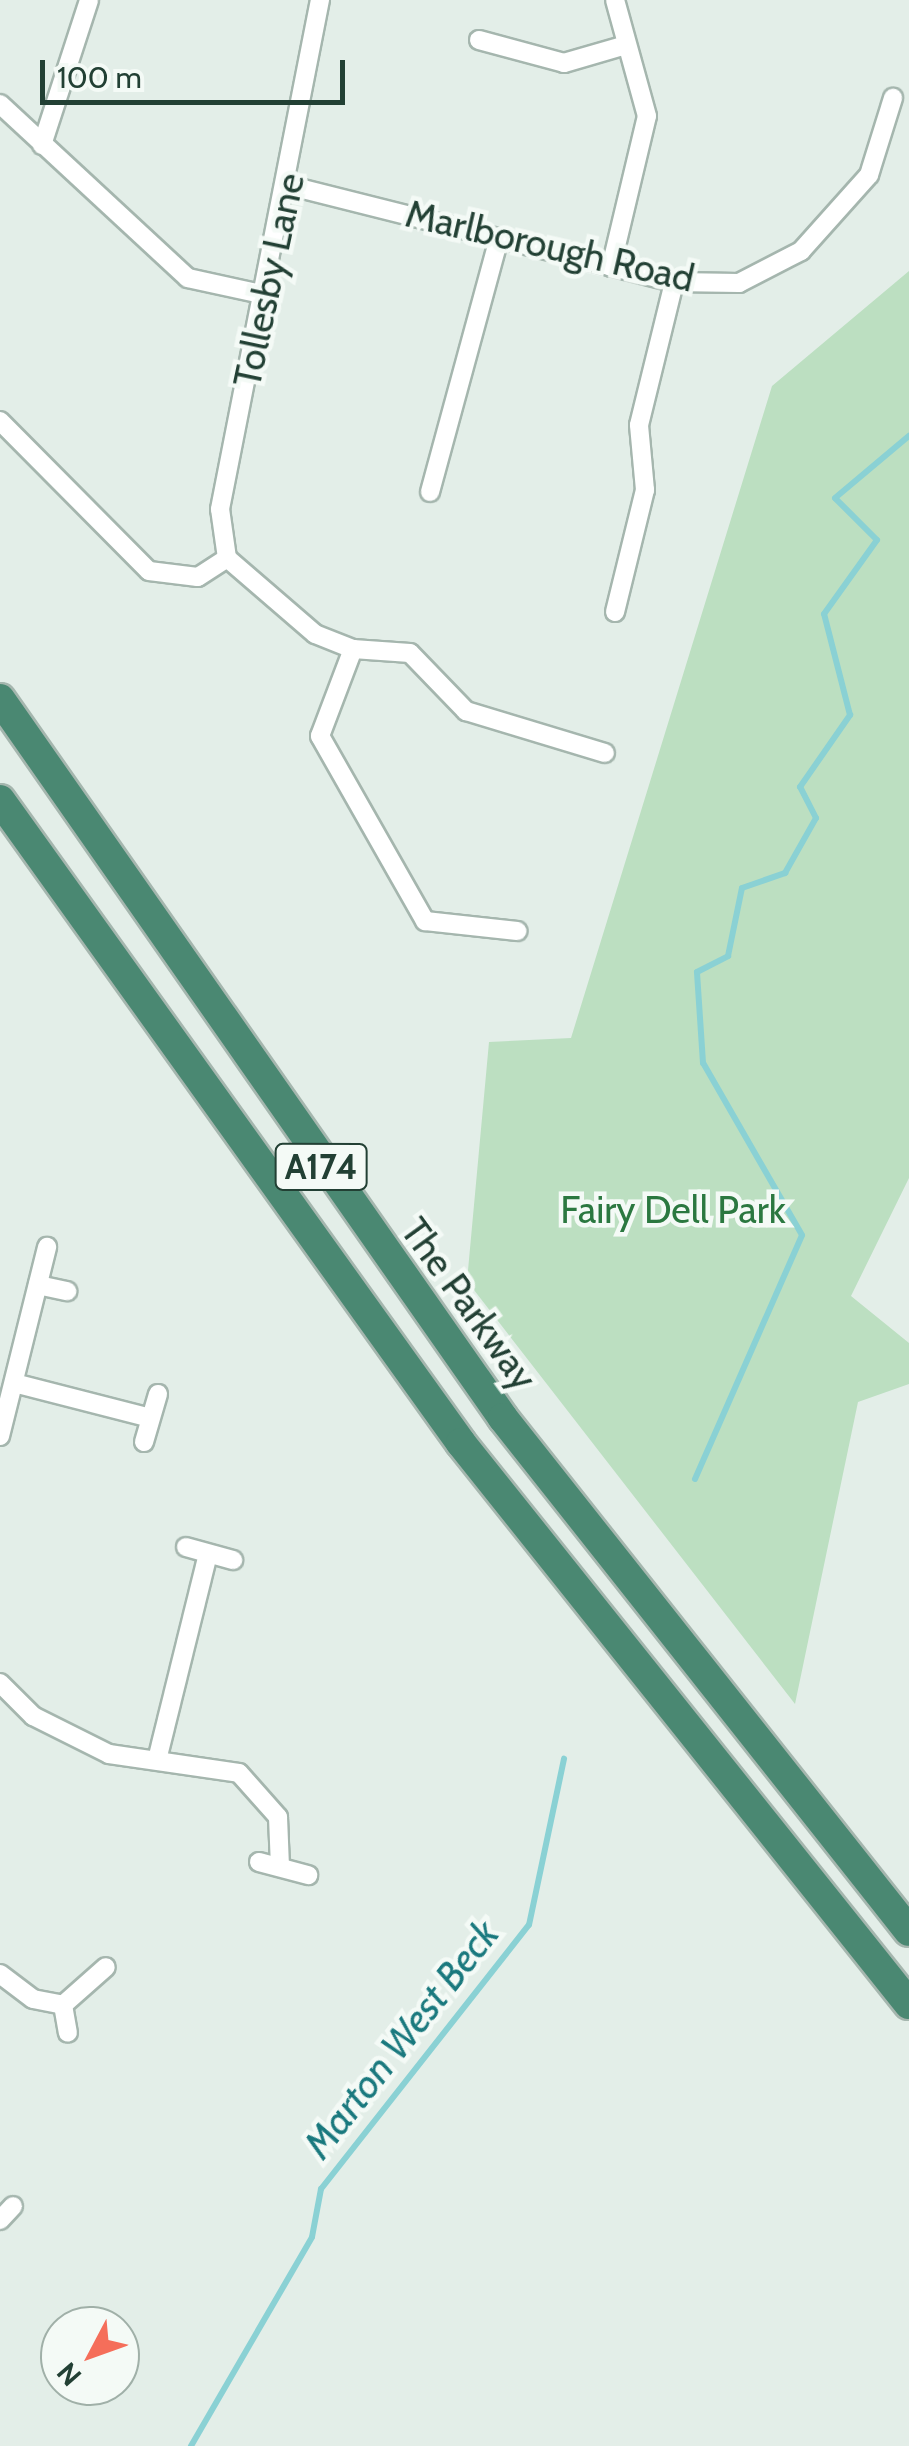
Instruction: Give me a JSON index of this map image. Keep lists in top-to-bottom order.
{
  "streets": {
    "highway": ["A174", "The Parkway"],
    "street": ["Marlborough Road", "Tollesby Lane"]
  },
  "crossings": [
    ["Marlborough Road", "Tollesby Lane"]
  ],
  "water": ["Marton West Beck"],
  "parks": ["Fairy Dell Park"],
  "scale_bar": "100 m",
  "north": "bottom left"
}
